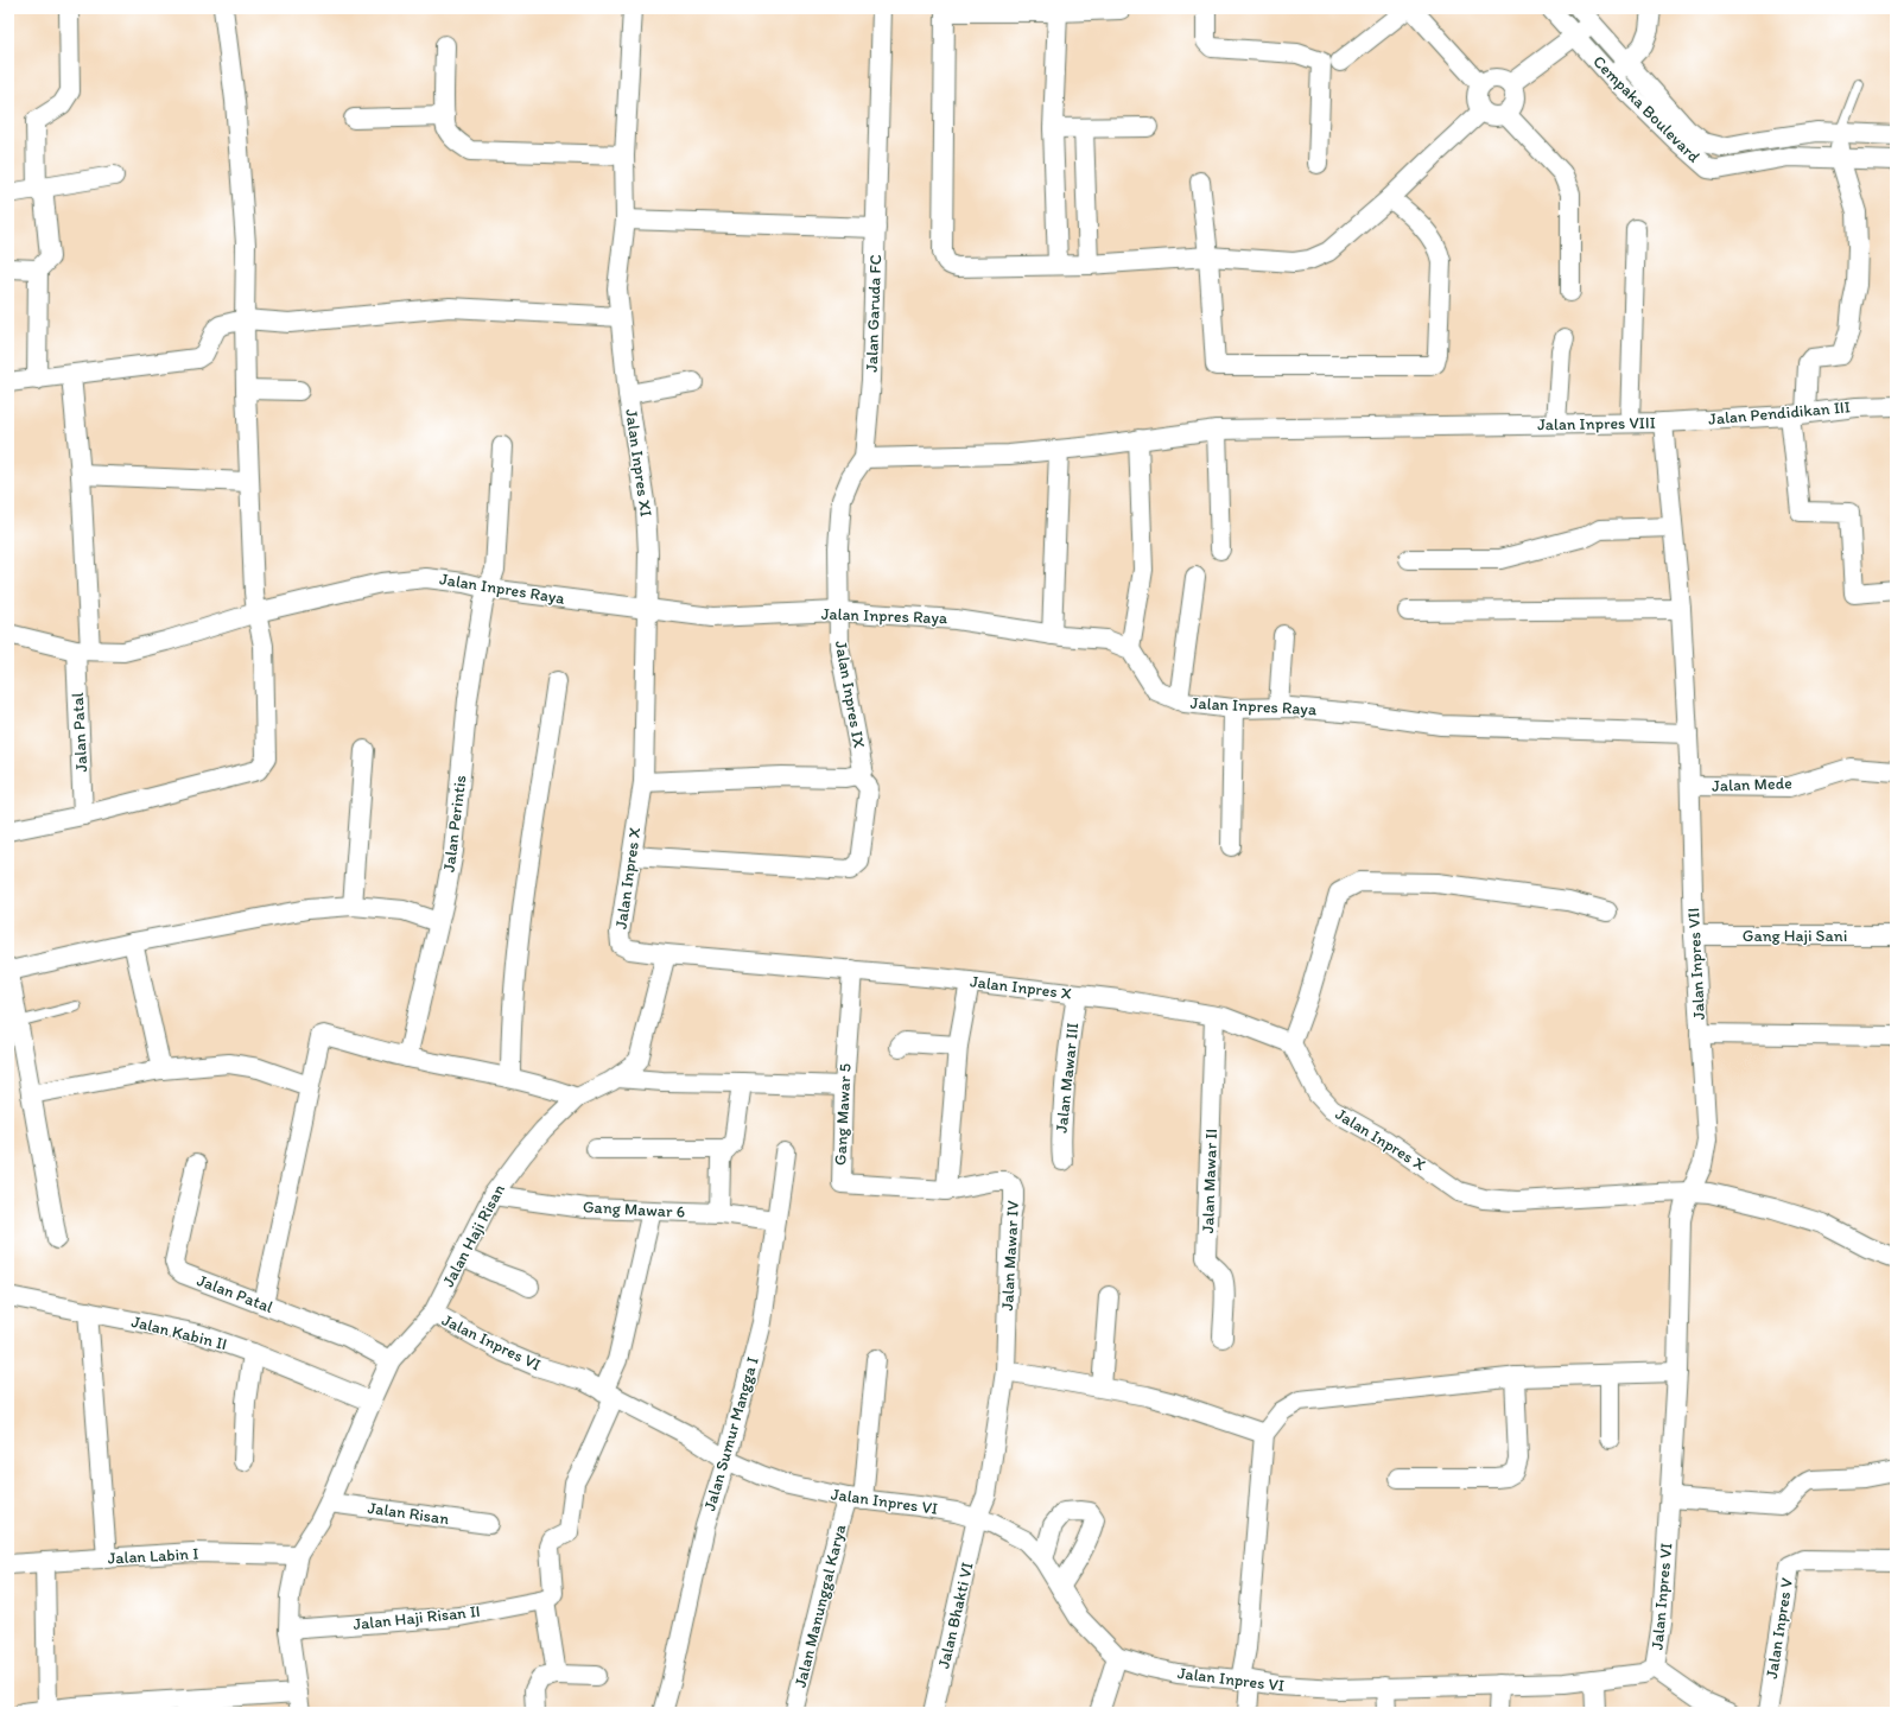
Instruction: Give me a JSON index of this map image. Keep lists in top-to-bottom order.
{
  "streets": {
    "street": [
      "Cempaka Boulevard",
      "Jalan Garuda FC",
      "Jalan Pendidikan III",
      "Jalan Inpres VIII",
      "Jalan Inpres XI",
      "Jalan Inpres Raya",
      "Jalan Inpres IX",
      "Jalan Patal",
      "Jalan Mede",
      "Jalan Perintis",
      "Jalan Inpres X",
      "Gang Haji Sani",
      "Jalan Inpres VII",
      "Jalan Mawar III",
      "Gang Mawar 5",
      "Jalan Mawar II",
      "Gang Mawar 6",
      "Jalan Haji Risan",
      "Jalan Mawar IV",
      "Jalan Kabin II",
      "Jalan Inpres VI",
      "Jalan Sumur Mangga I",
      "Jalan Risan",
      "Jalan Labin I",
      "Jalan Manunggal Karya",
      "Jalan Bhakti VI",
      "Jalan Haji Risan II",
      "Jalan Inpres V"
    ]
  },
  "crossings": [
    ["Jalan Garuda FC", "Jalan Inpres VIII"],
    ["Jalan Garuda FC", "Jalan Inpres Raya"],
    ["Jalan Garuda FC", "Jalan Inpres IX"],
    ["Jalan Pendidikan III", "Jalan Inpres VIII"],
    ["Jalan Inpres VIII", "Jalan Inpres Raya"],
    ["Jalan Inpres VIII", "Jalan Inpres VII"],
    ["Jalan Inpres XI", "Jalan Inpres Raya"],
    ["Jalan Inpres XI", "Jalan Inpres X"],
    ["Jalan Inpres Raya", "Jalan Inpres IX"],
    ["Jalan Inpres Raya", "Jalan Patal"],
    ["Jalan Inpres Raya", "Jalan Perintis"],
    ["Jalan Inpres Raya", "Jalan Inpres X"],
    ["Jalan Inpres Raya", "Jalan Inpres VII"],
    ["Jalan Patal", "Jalan Haji Risan"],
    ["Jalan Mede", "Jalan Inpres VII"],
    ["Jalan Inpres X", "Jalan Inpres VII"],
    ["Jalan Inpres X", "Jalan Mawar III"],
    ["Jalan Inpres X", "Gang Mawar 5"],
    ["Jalan Inpres X", "Jalan Mawar II"],
    ["Jalan Inpres X", "Jalan Haji Risan"],
    ["Jalan Inpres X", "Jalan Inpres VI"],
    ["Gang Haji Sani", "Jalan Inpres VII"],
    ["Jalan Inpres VII", "Jalan Inpres VI"],
    ["Gang Mawar 5", "Jalan Mawar IV"],
    ["Gang Mawar 6", "Jalan Haji Risan"],
    ["Gang Mawar 6", "Jalan Sumur Mangga I"],
    ["Jalan Haji Risan", "Jalan Kabin II"],
    ["Jalan Haji Risan", "Jalan Inpres VI"],
    ["Jalan Haji Risan", "Jalan Risan"],
    ["Jalan Haji Risan", "Jalan Labin I"],
    ["Jalan Haji Risan", "Jalan Haji Risan II"],
    ["Jalan Mawar IV", "Jalan Inpres VI"],
    ["Jalan Mawar IV", "Jalan Bhakti VI"],
    ["Jalan Inpres VI", "Jalan Sumur Mangga I"],
    ["Jalan Inpres VI", "Jalan Manunggal Karya"],
    ["Jalan Inpres VI", "Jalan Bhakti VI"]
  ]
}
